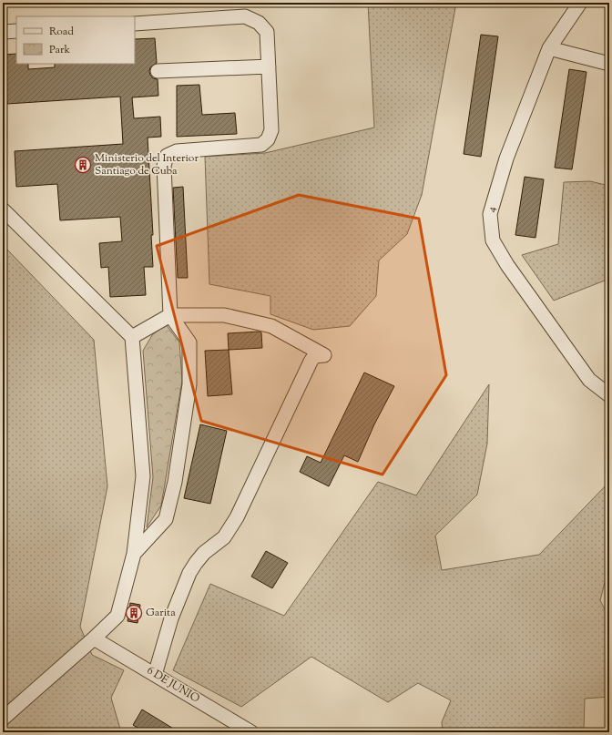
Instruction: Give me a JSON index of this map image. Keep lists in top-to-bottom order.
{
  "streets": {
    "street": ["4", "6 DE JUNIO"]
  },
  "places": {
    "building": ["Ministerio del Interior Santiago de Cuba", "Garita"]
  },
  "legend": ["Road", "Park"]
}
